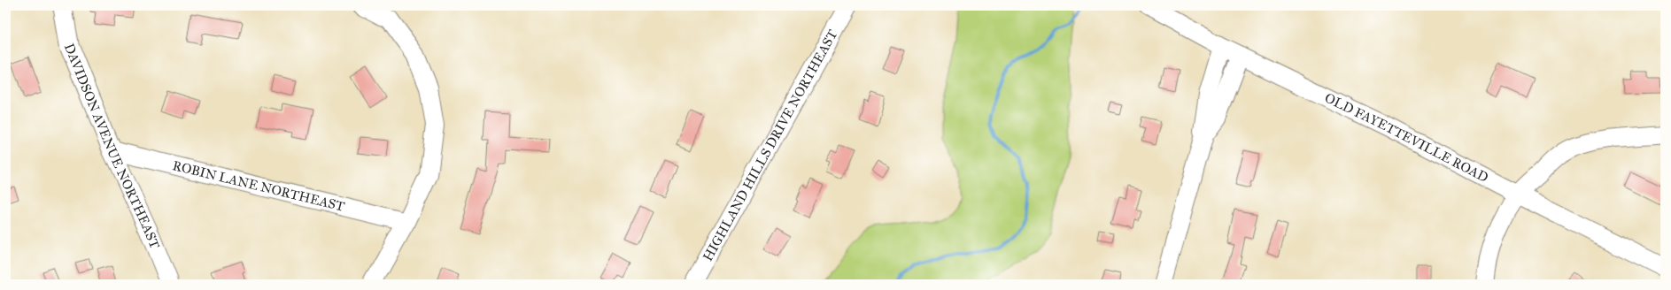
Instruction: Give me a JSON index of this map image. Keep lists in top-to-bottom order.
{
  "streets": {
    "street": [
      "OLD FAYETTEVILLE ROAD",
      "HIGHLAND HILLS DRIVE NORTHEAST",
      "DAVIDSON AVENUE NORTHEAST",
      "ROBIN LANE NORTHEAST"
    ]
  },
  "crossings": [
    ["DAVIDSON AVENUE NORTHEAST", "ROBIN LANE NORTHEAST"]
  ]
}
